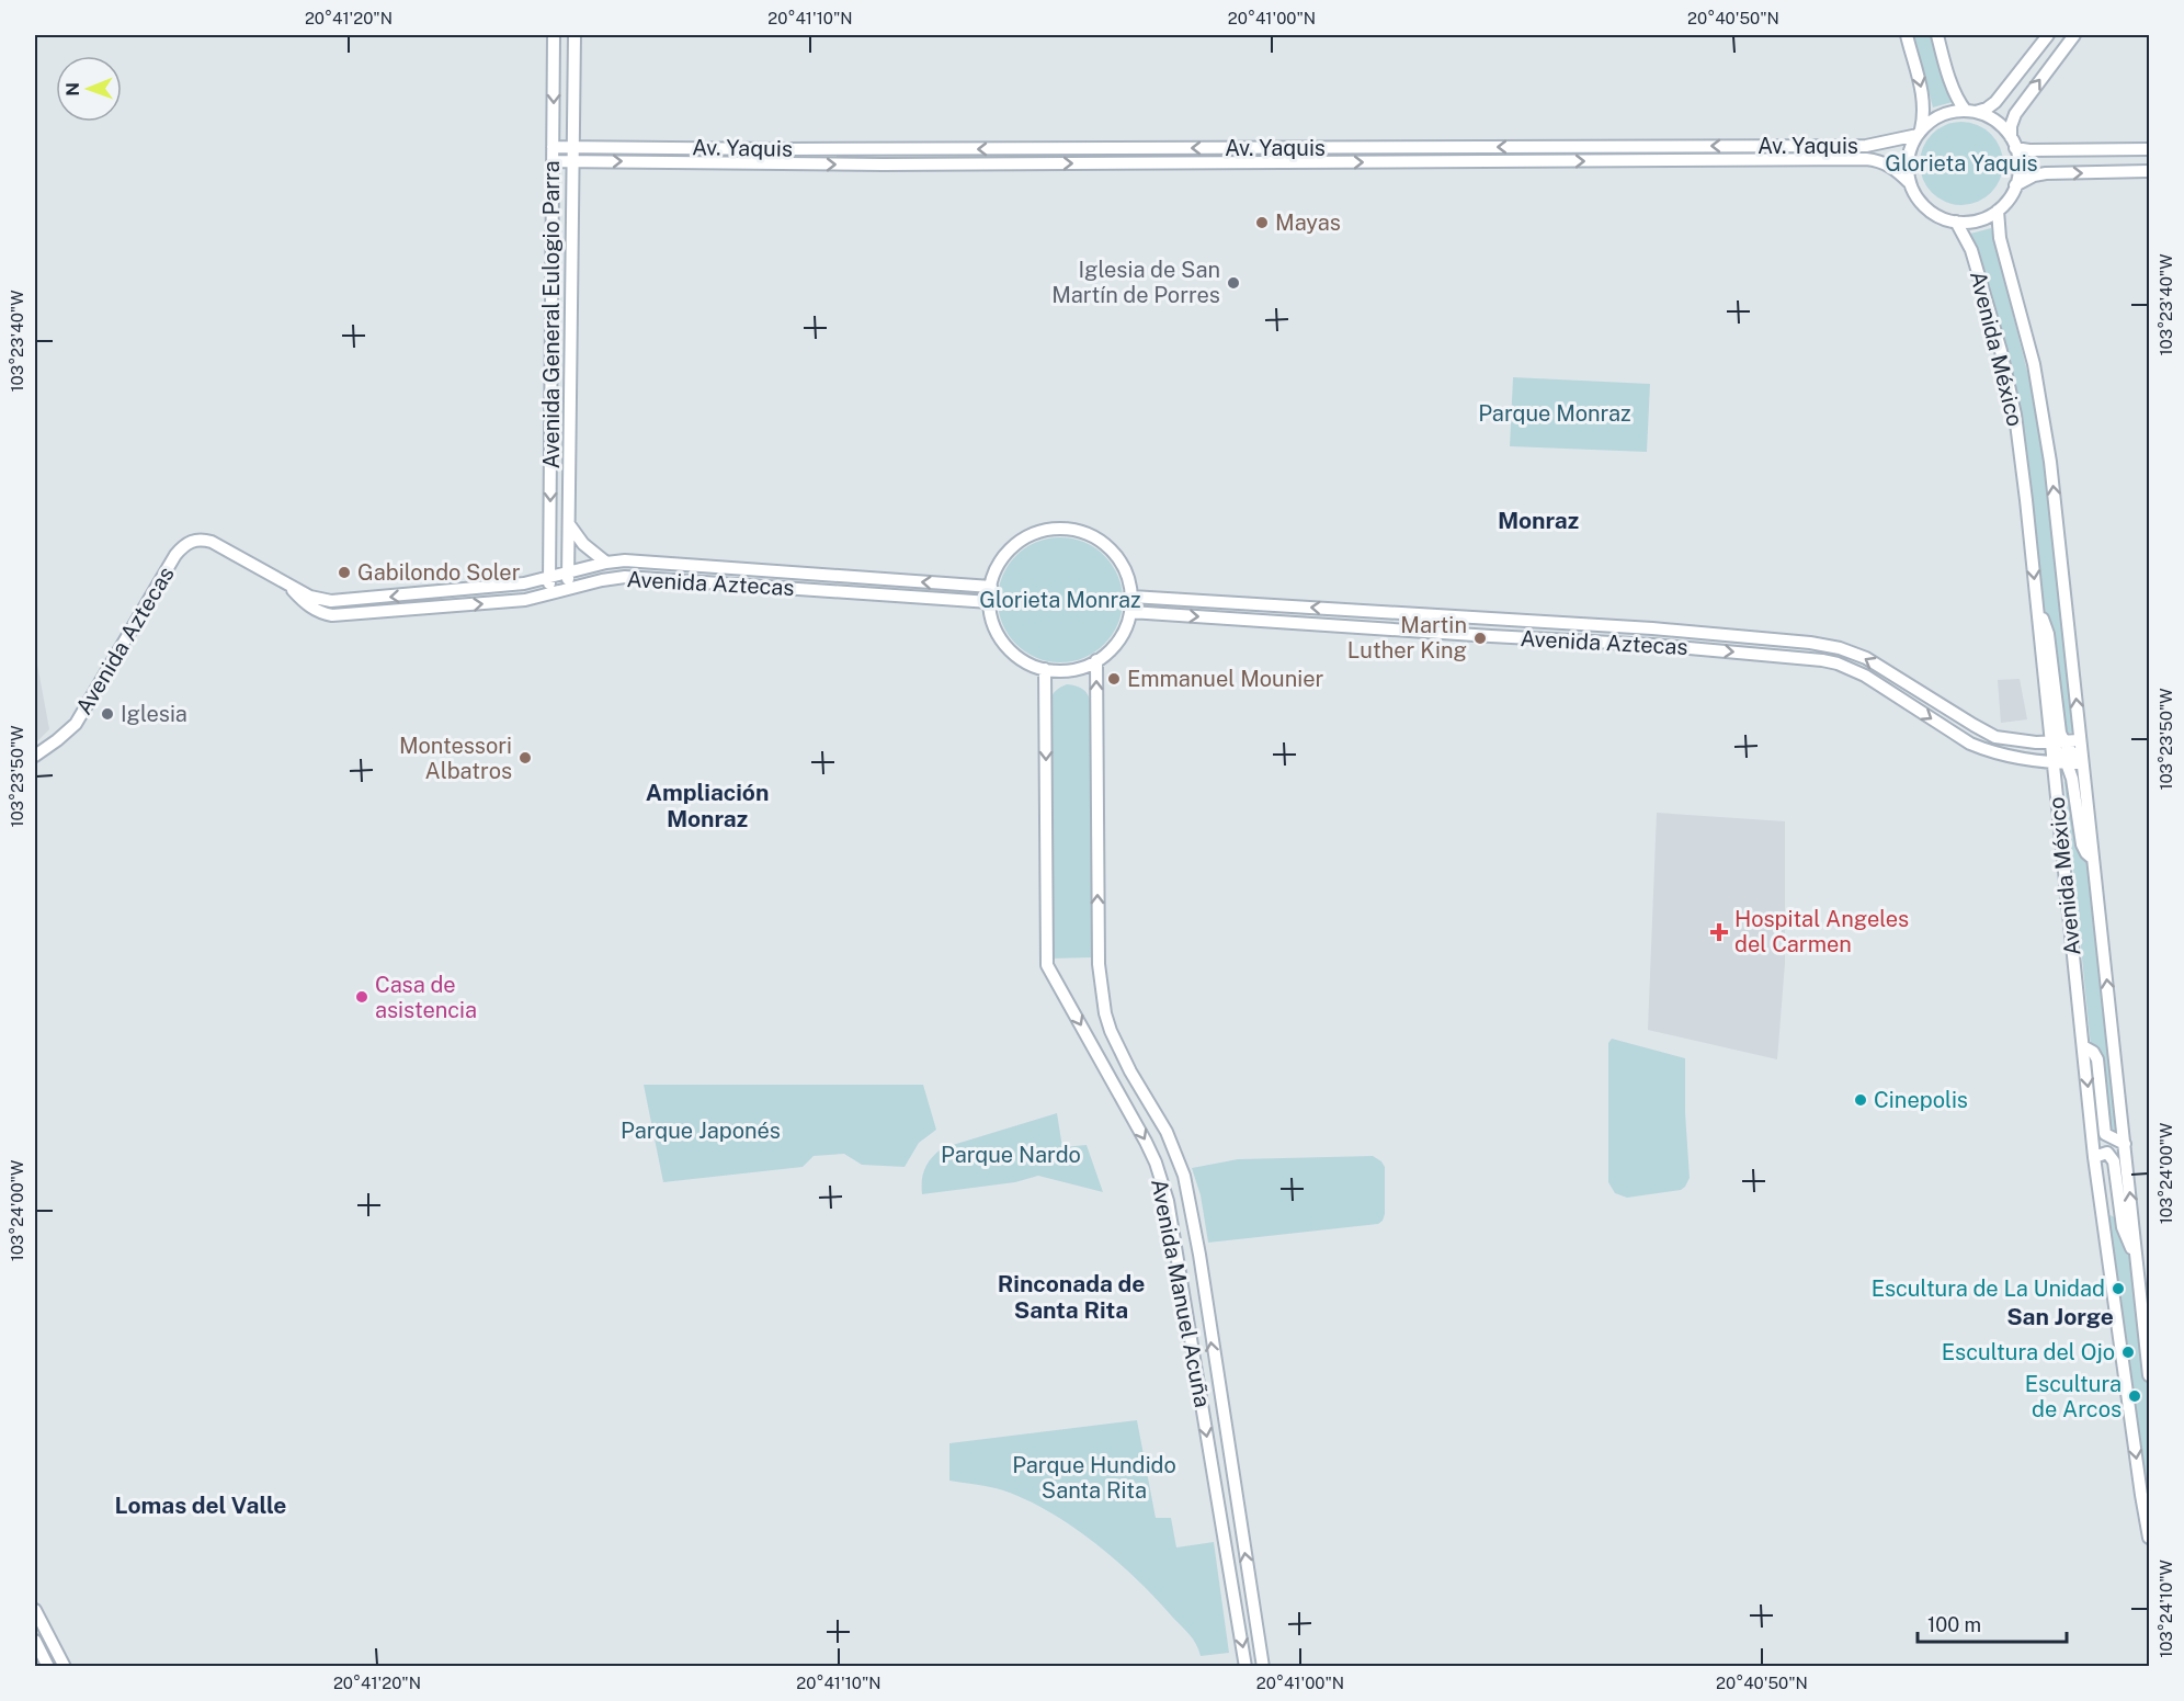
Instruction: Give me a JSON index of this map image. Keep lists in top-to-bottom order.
{
  "streets": {
    "street": [
      "Av. Yaquis",
      "Avenida General Eulogio Parra",
      "Avenida México",
      "Avenida Aztecas",
      "Avenida Manuel Acuña"
    ]
  },
  "crossings": [
    ["Av. Yaquis", "Avenida General Eulogio Parra"],
    ["Av. Yaquis", "Avenida México"],
    ["Avenida General Eulogio Parra", "Avenida Aztecas"],
    ["Avenida México", "Avenida Aztecas"],
    ["Avenida Aztecas", "Avenida Manuel Acuña"]
  ],
  "districts": [
    "Monraz",
    "Ampliación Monraz",
    "Rinconada de Santa Rita",
    "San Jorge",
    "Lomas del Valle"
  ],
  "parks": [
    "Glorieta Yaquis",
    "Parque Monraz",
    "Glorieta Monraz",
    "Parque Japonés",
    "Parque Nardo",
    "Parque Hundido Santa Rita"
  ],
  "places": {
    "other": [
      "Mayas",
      "Iglesia de San Martín de Porres",
      "Gabilondo Soler",
      "Martin Luther King",
      "Emmanuel Mounier",
      "Iglesia",
      "Montessori Albatros",
      "Casa de asistencia",
      "Cinepolis",
      "Escultura de La Unidad",
      "Escultura del Ojo",
      "Escultura de Arcos"
    ],
    "health": ["Hospital Angeles del Carmen"]
  },
  "scale_bar": "100 m",
  "north": "left",
  "coordinates": [
    "20°41'20\"N",
    "20°41'10\"N",
    "20°41'00\"N",
    "20°40'50\"N",
    "103°23'40\"W",
    "103°23'50\"W",
    "103°24'00\"W",
    "103°24'10\"W"
  ]
}
